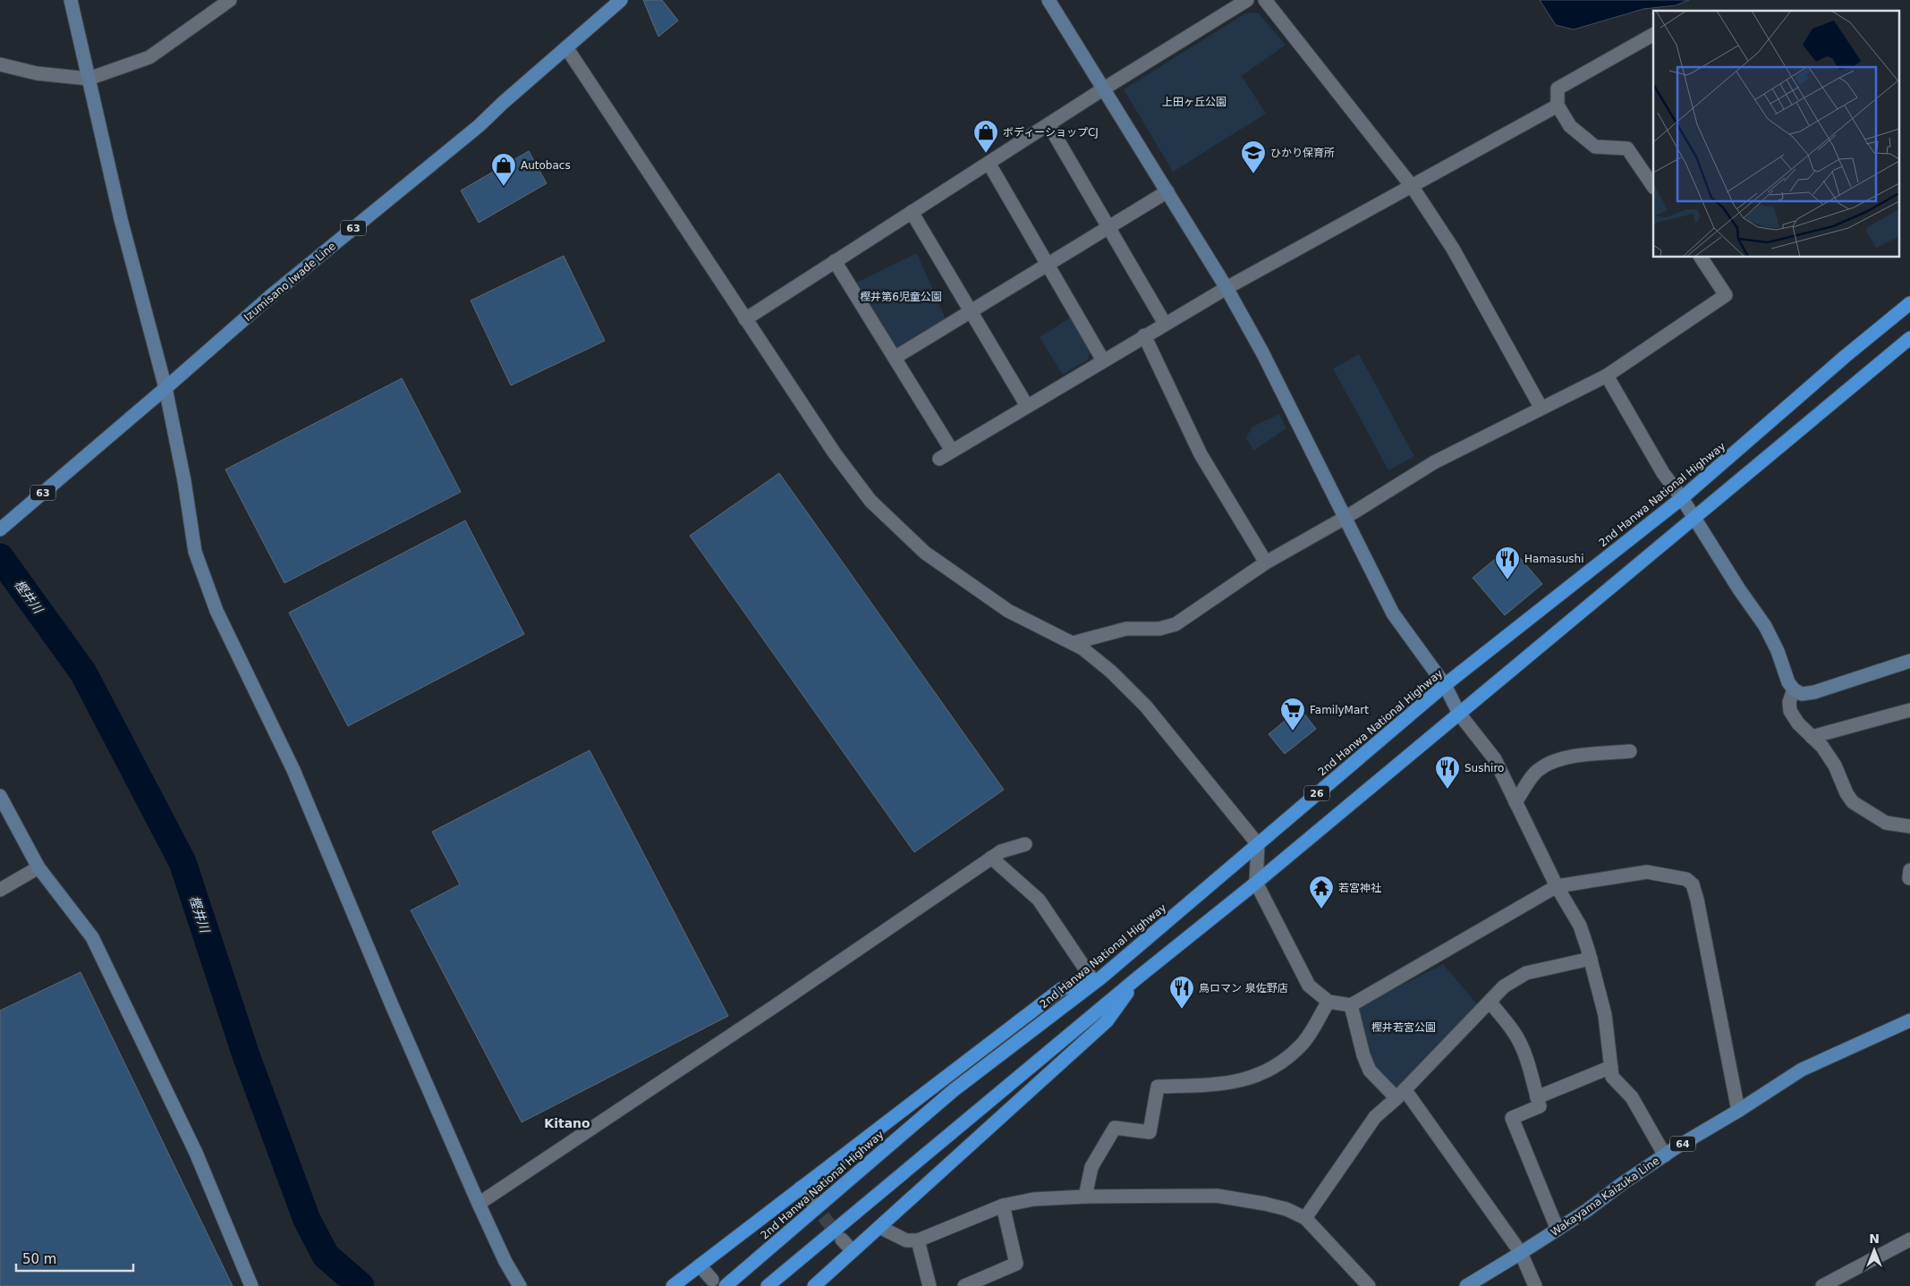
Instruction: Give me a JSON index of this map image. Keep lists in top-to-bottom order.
{
  "streets": {
    "highway": ["2nd Hanwa National Highway", "26"],
    "main road": [
      "63",
      "Izumisano Iwade Line",
      "64",
      "Wakayama Kaizuka Line"
    ]
  },
  "districts": ["Kitano"],
  "water": ["樫井川"],
  "parks": ["上田ヶ丘公園", "樫井第6児童公園", "樫井若宮公園"],
  "places": {
    "shop": ["ボディーショップCJ", "Autobacs"],
    "school or university": ["ひかり保育所"],
    "restaurant": ["Hamasushi", "Sushiro", "鳥ロマン 泉佐野店"],
    "supermarket": ["FamilyMart"],
    "temple": ["若宮神社"]
  },
  "scale_bar": "50 m",
  "north": "top"
}
